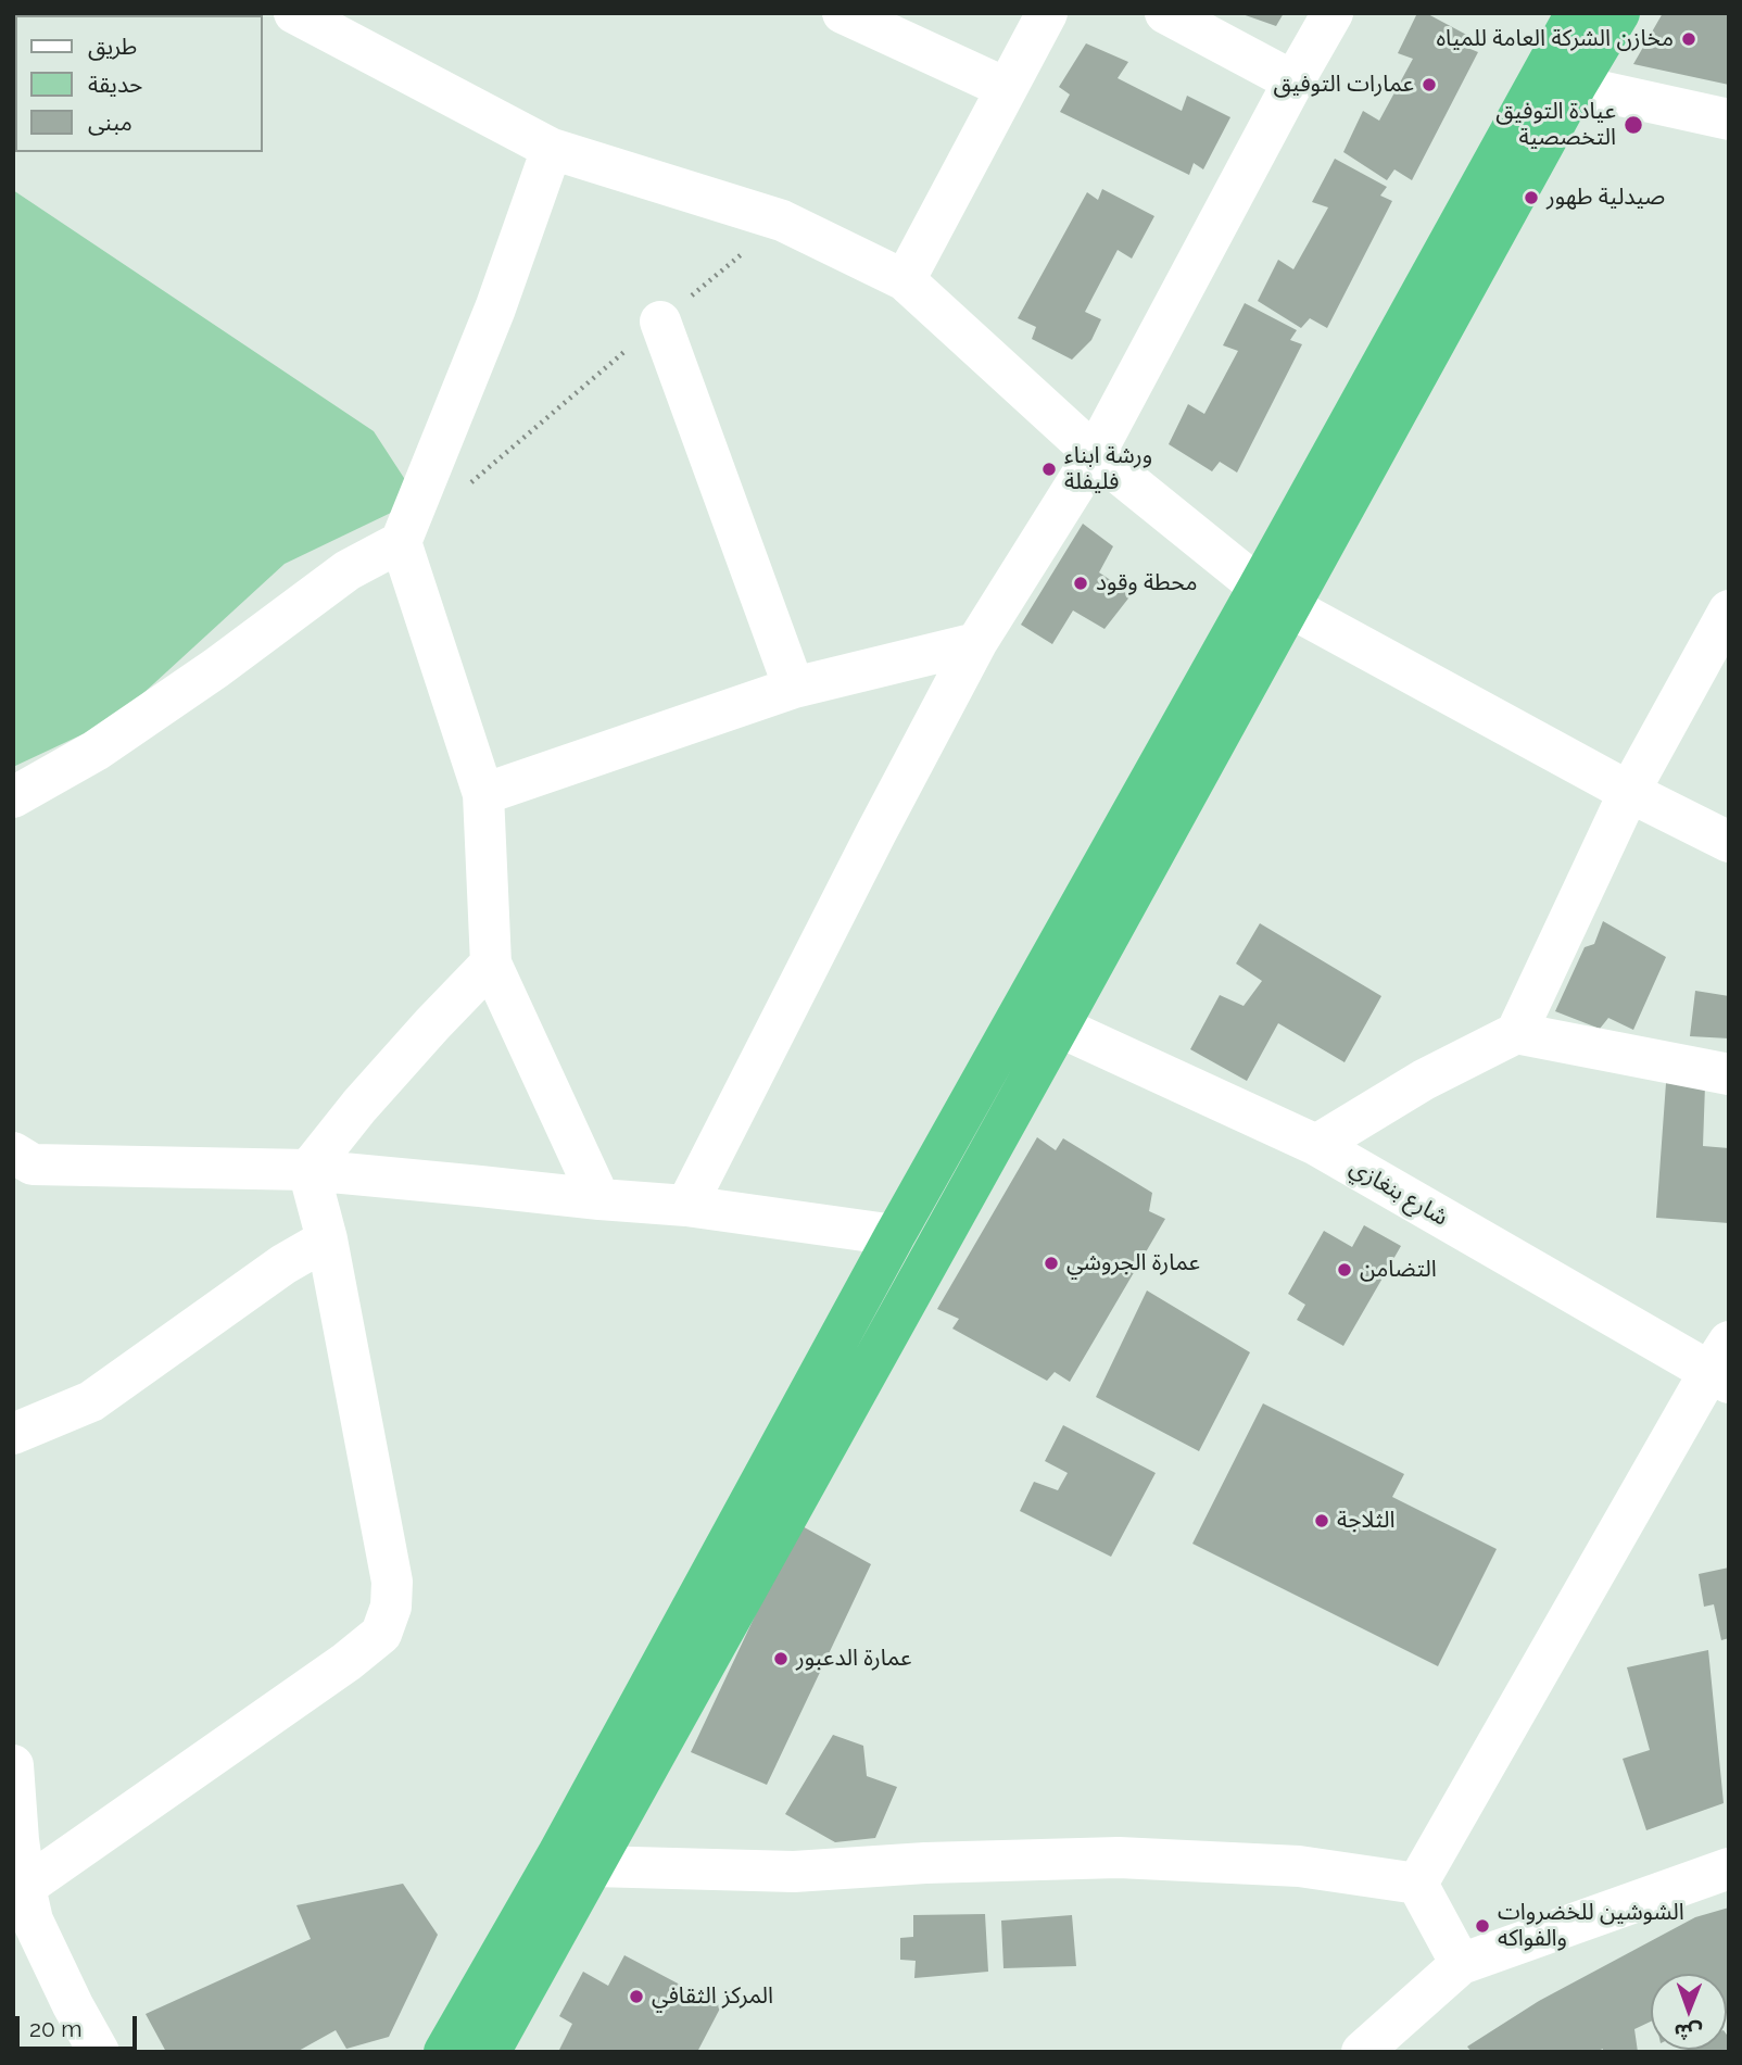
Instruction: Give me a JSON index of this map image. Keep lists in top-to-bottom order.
{
  "streets": {
    "street": ["شارع بنغازي"]
  },
  "places": [
    "مخازن الشركة العامة للمياه",
    "عمارات التوفيق",
    "عيادة التوفيق التخصصية",
    "صيدلية طهور",
    "ورشة ابناء فليفلة",
    "محطة وقود",
    "عمارة الجروشي",
    "التضامن",
    "الثلاجة",
    "عمارة الدعبور",
    "الشوشين للخضروات والفواكه",
    "المركز الثقافي"
  ],
  "legend": ["طريق", "حديقة", "مبنى"],
  "scale_bar": "20 m",
  "north": "bottom"
}
